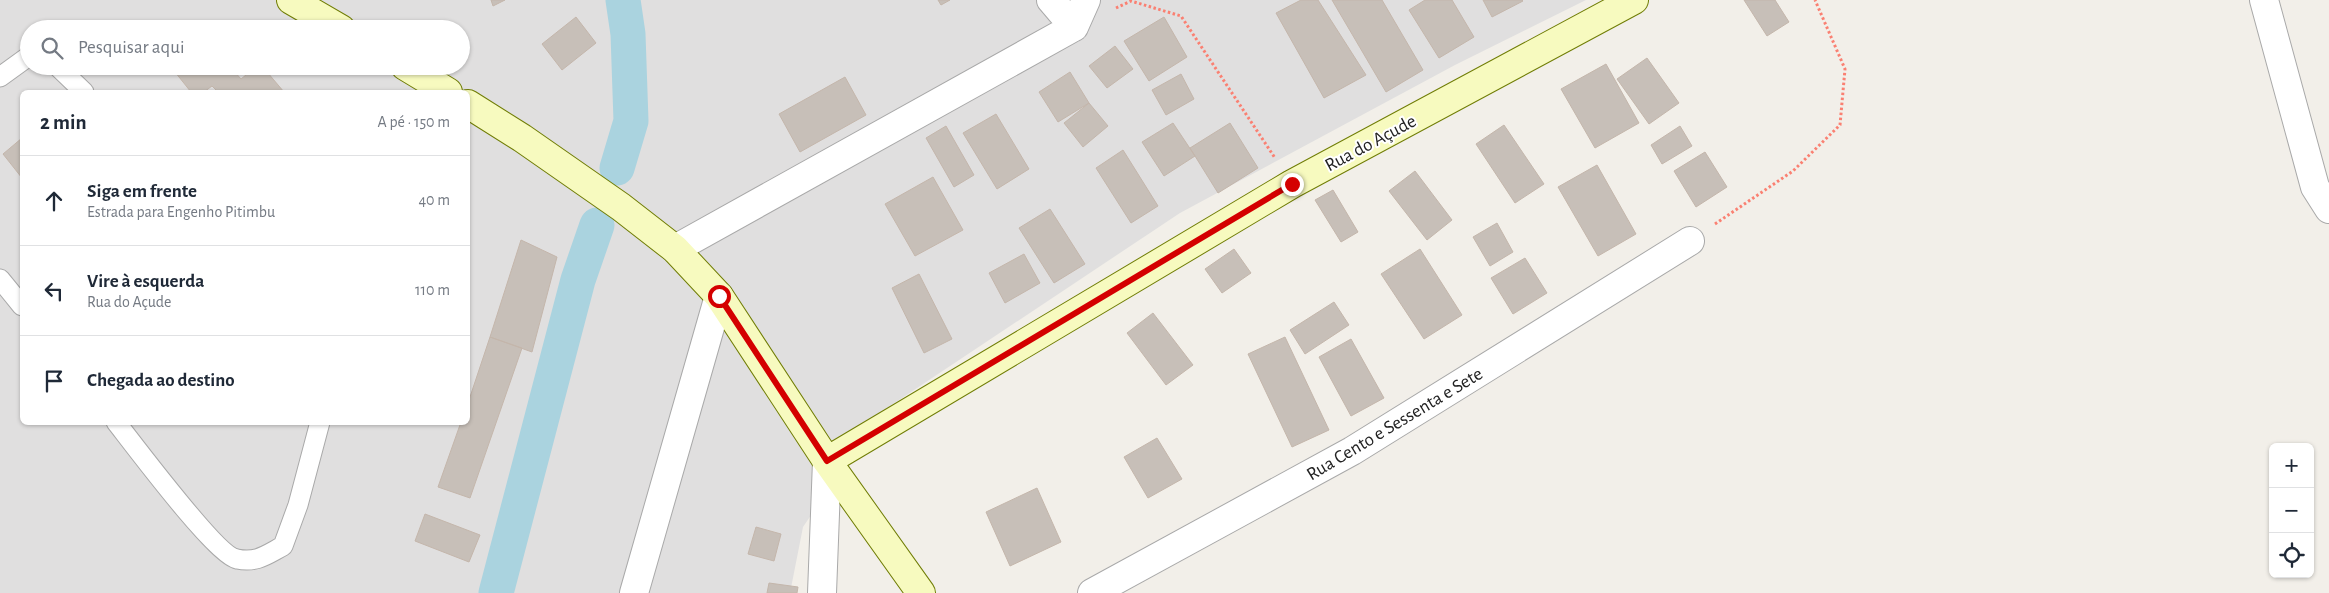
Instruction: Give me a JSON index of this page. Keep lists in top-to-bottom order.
{
  "streets": {
    "street": ["Rua do Açude", "Rua Cento e Sessenta e Sete"]
  },
  "page": {
    "search": "Pesquisar aqui",
    "heading": ["2 min", "A pé · 150 m"],
    "list": [
      ["Siga em frente", "Estrada para Engenho Pitimbu", "40 m"],
      ["Vire à esquerda", "Rua do Açude", "110 m"],
      "Chegada ao destino"
    ],
    "map_buttons": ["+", "−"]
  }
}
